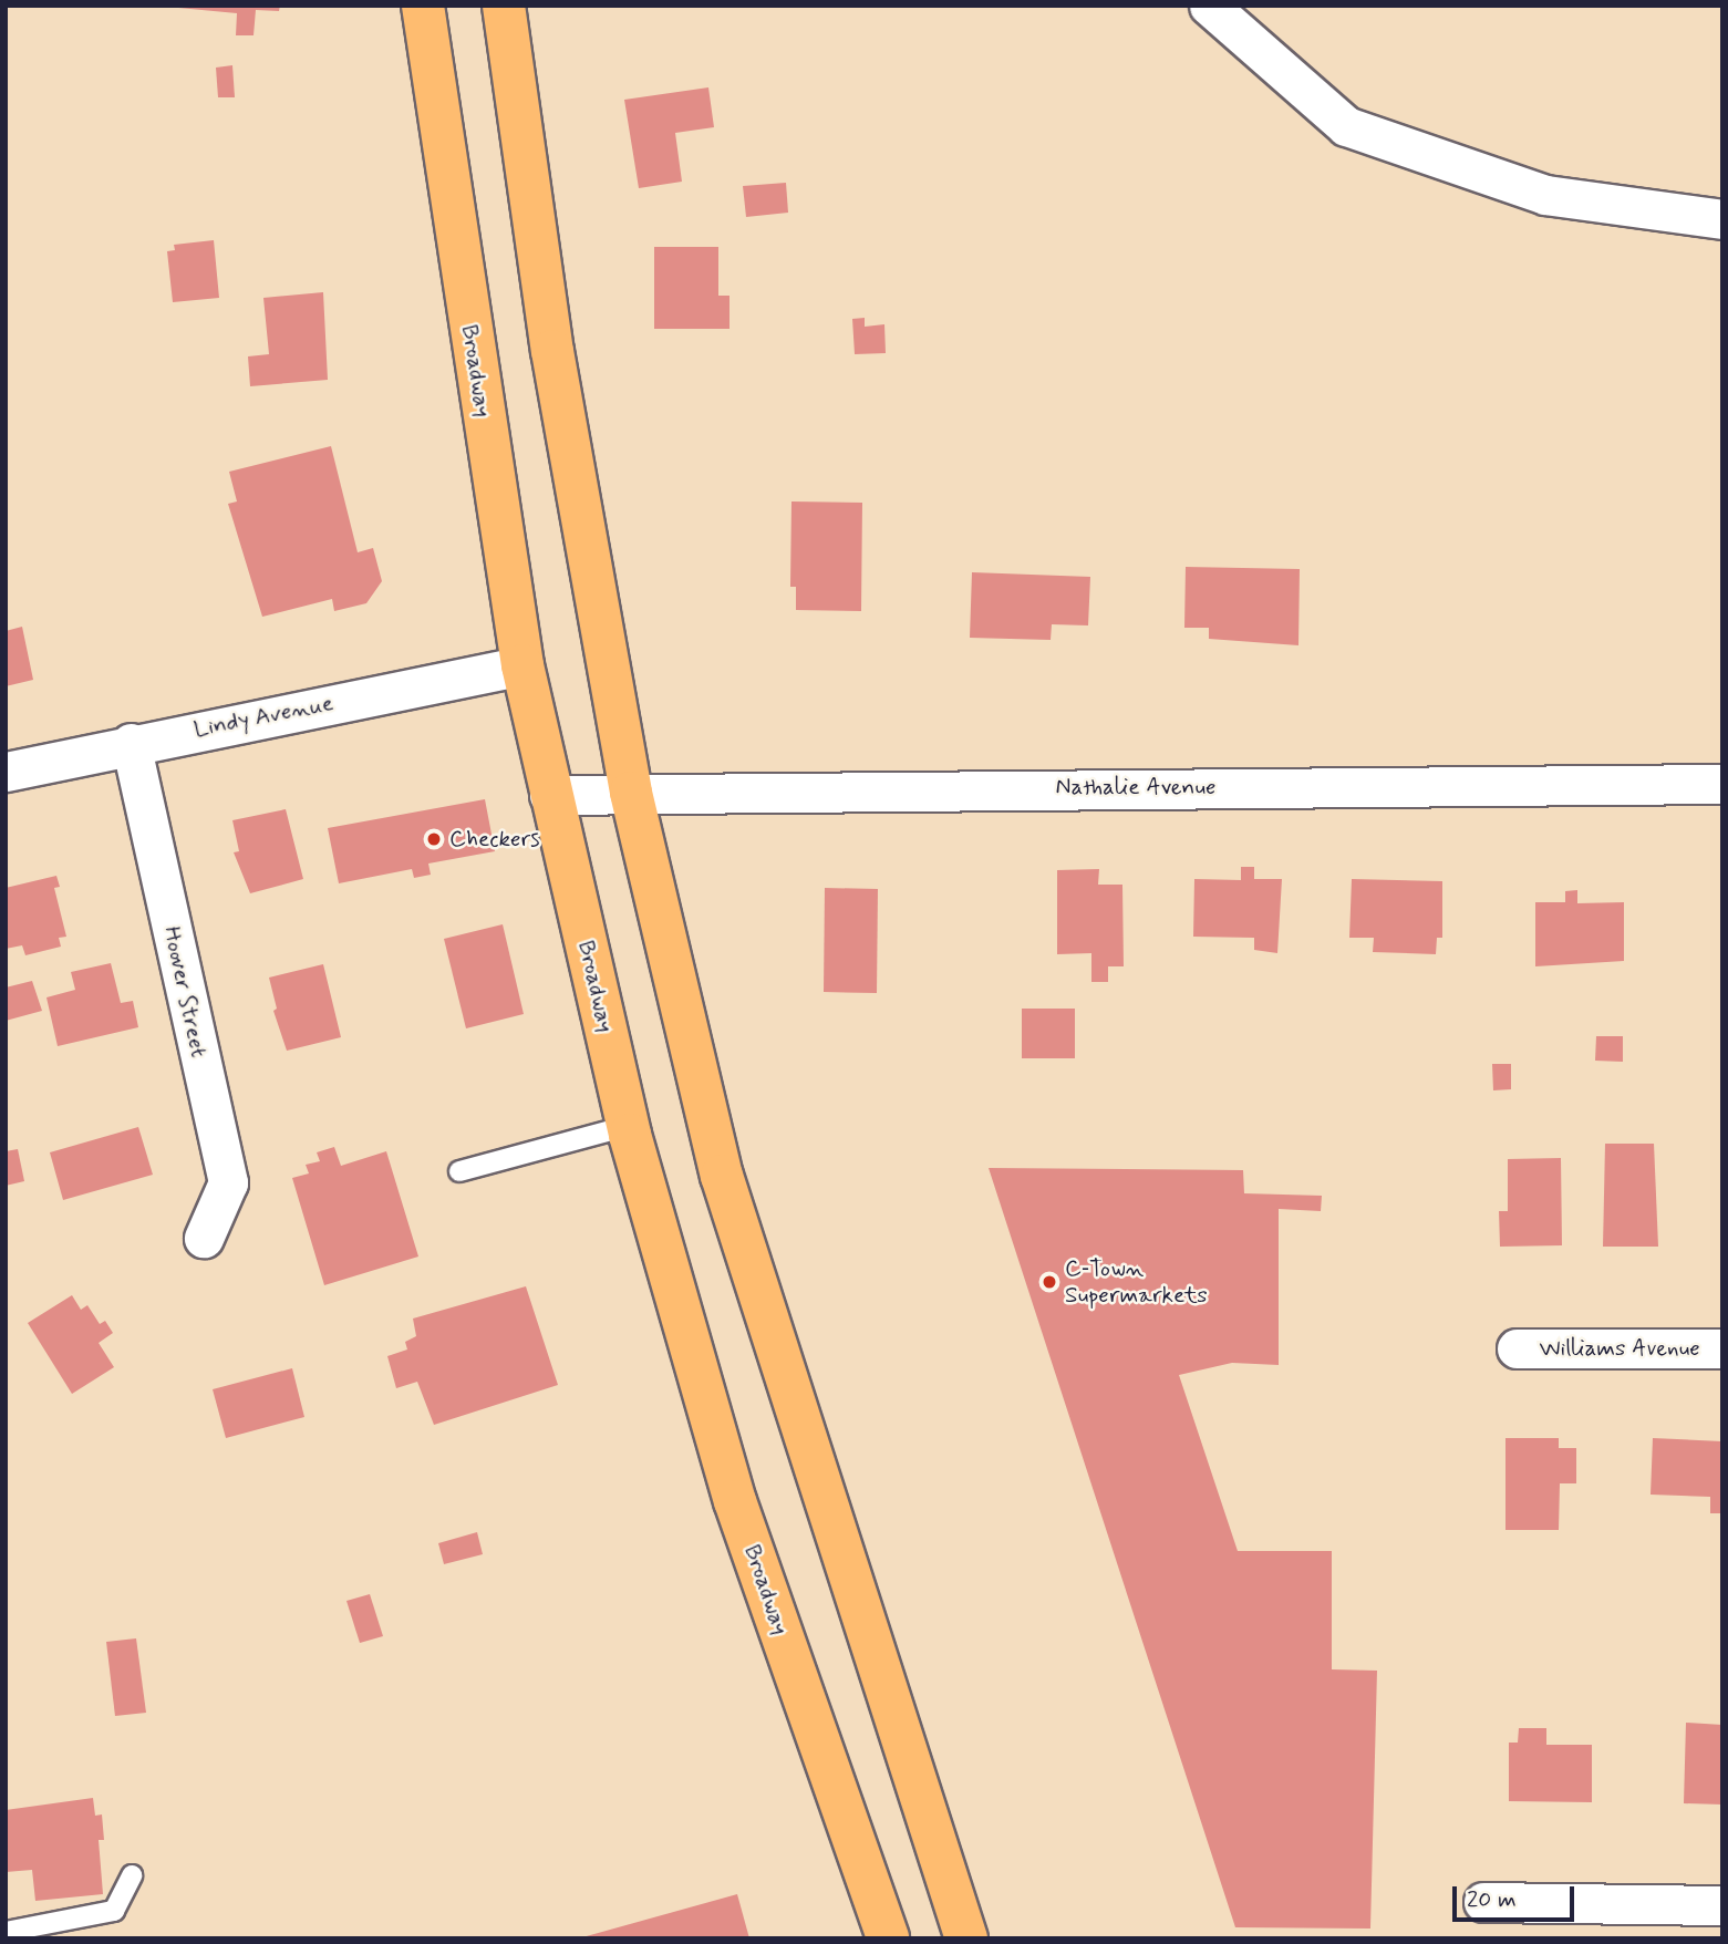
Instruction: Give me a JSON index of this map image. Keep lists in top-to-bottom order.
{
  "streets": {
    "main road": ["Broadway"],
    "street": [
      "Lindy Avenue",
      "Nathalie Avenue",
      "Hoover Street",
      "Williams Avenue"
    ]
  },
  "crossings": [
    ["Broadway", "Lindy Avenue"],
    ["Broadway", "Nathalie Avenue"],
    ["Lindy Avenue", "Hoover Street"]
  ],
  "places": ["Checkers", "C‑Town Supermarkets"],
  "scale_bar": "20 m"
}
